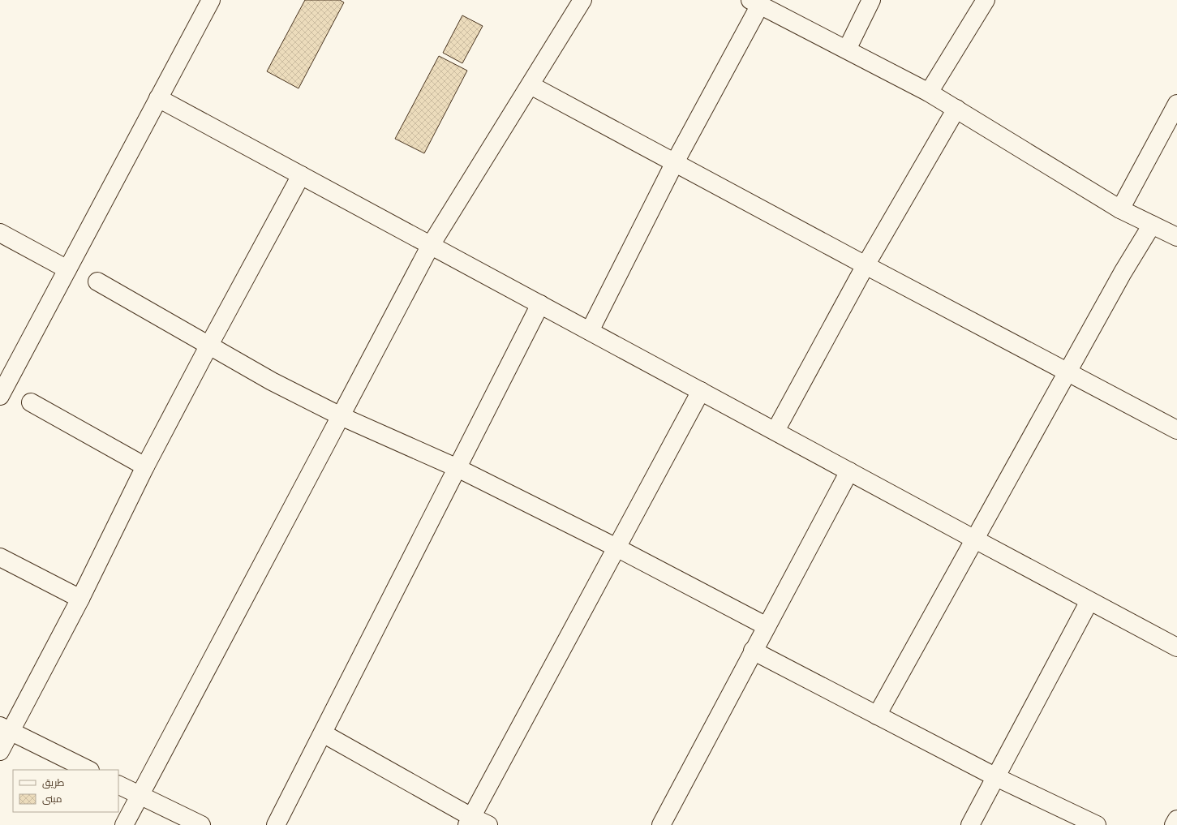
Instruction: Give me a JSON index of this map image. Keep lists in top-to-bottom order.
{
  "legend": ["طريق", "مبنى"]
}
